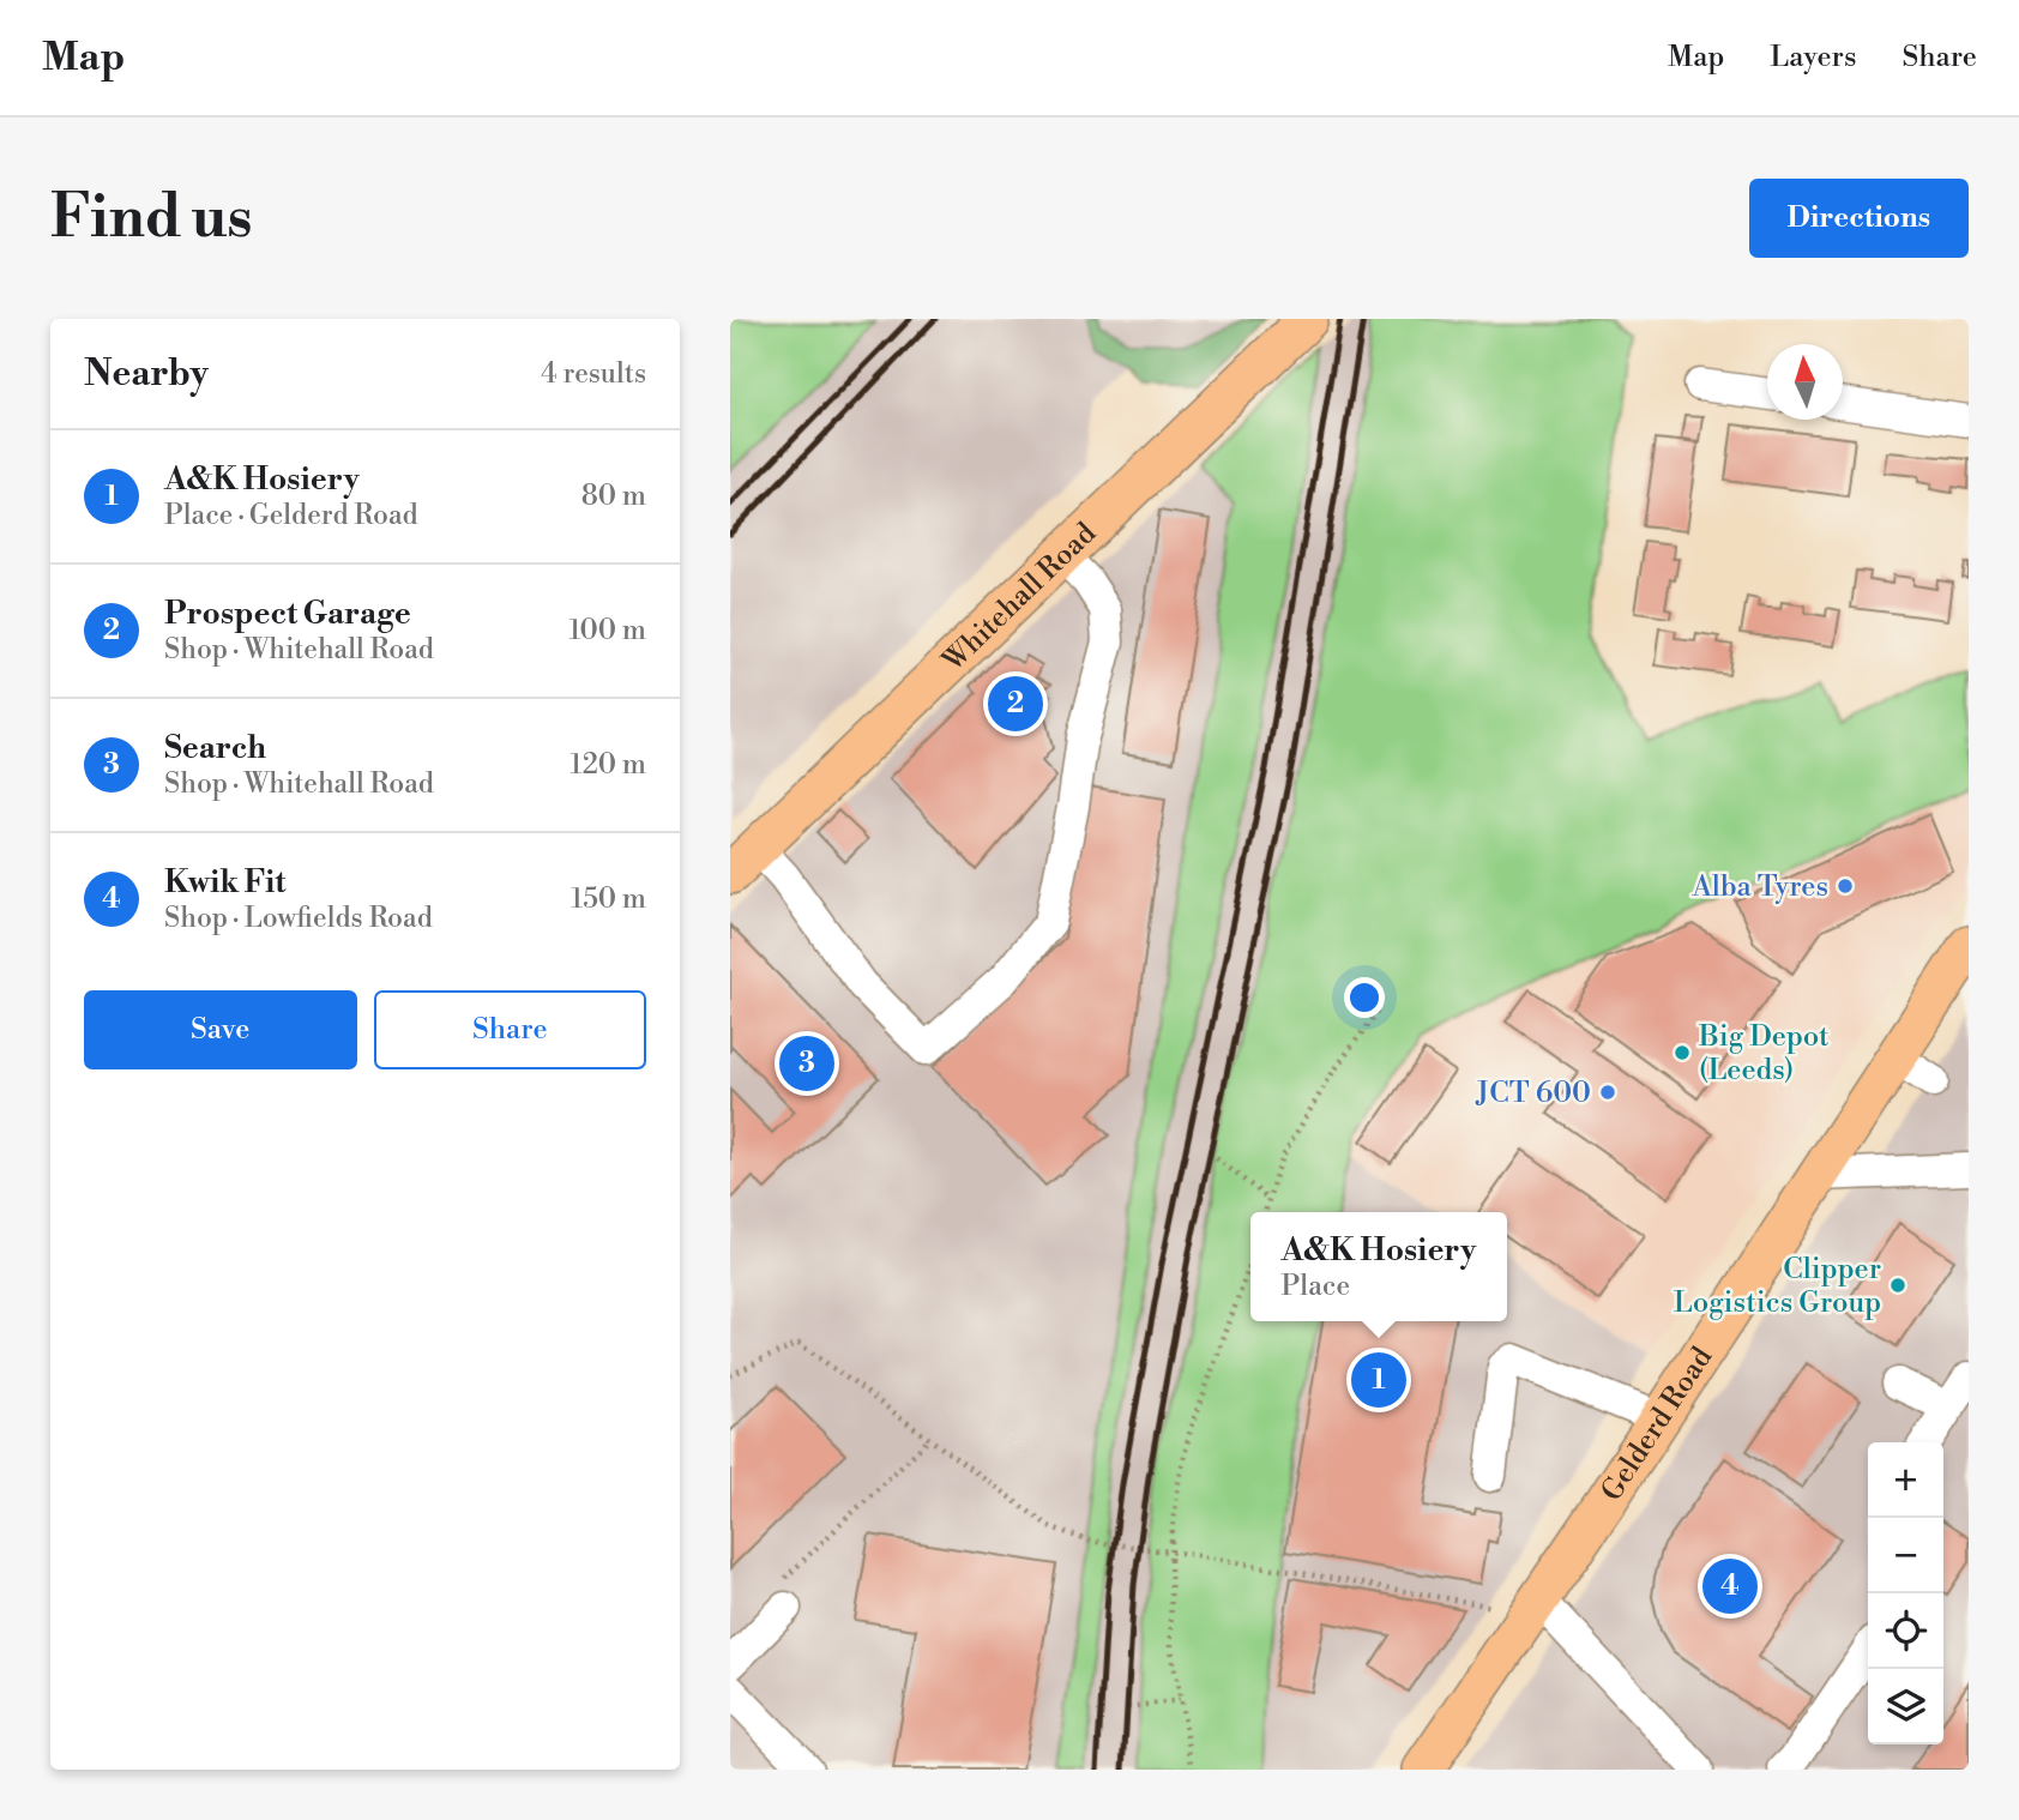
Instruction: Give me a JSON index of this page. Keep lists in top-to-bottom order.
{
  "streets": {
    "main road": ["Whitehall Road", "Gelderd Road"]
  },
  "places": [
    "Alba Tyres",
    "Big Depot (Leeds)",
    "JCT 600",
    "Clipper Logistics Group"
  ],
  "north": "top",
  "page": {
    "header": "Map",
    "nav": ["Map", "Layers", "Share"],
    "buttons": [
      "Directions",
      ["Save", "Share"]
    ],
    "title": "Find us",
    "heading": ["Nearby", "4 results"],
    "list": [
      {
        "mark": "1",
        "name": "A&K Hosiery",
        "note": "Place · Gelderd Road",
        "value": "80 m"
      },
      {
        "mark": "2",
        "name": "Prospect Garage",
        "note": "Shop · Whitehall Road",
        "value": "100 m"
      },
      {
        "mark": "3",
        "name": "Search",
        "note": "Shop · Whitehall Road",
        "value": "120 m"
      },
      {
        "mark": "4",
        "name": "Kwik Fit",
        "note": "Shop · Lowfields Road",
        "value": "150 m"
      }
    ],
    "pins": [
      "2",
      "3",
      "1",
      "4"
    ],
    "popup": ["A&K Hosiery", "Place"],
    "map_buttons": ["+", "−"]
  }
}
